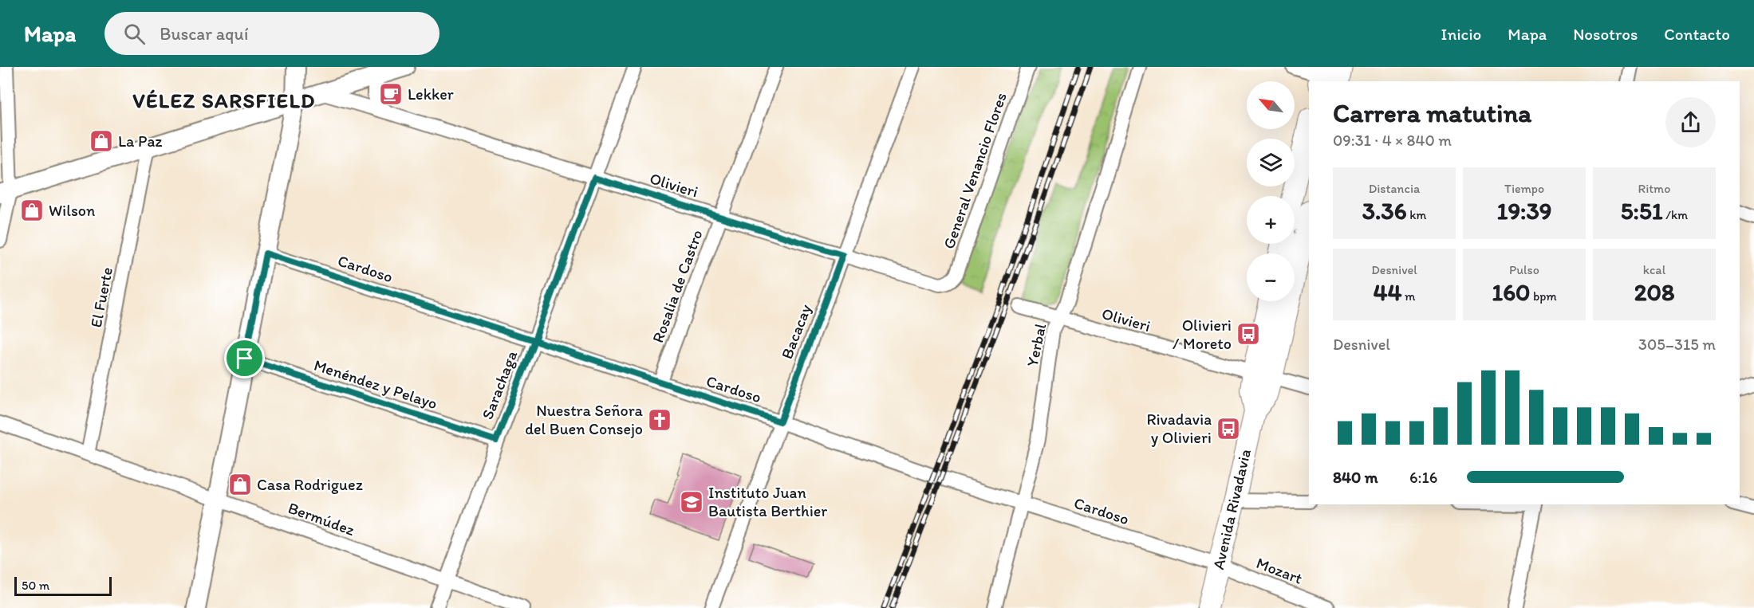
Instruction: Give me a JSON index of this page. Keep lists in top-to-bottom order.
{
  "streets": {
    "main road": ["Avenida Rivadavia"],
    "street": [
      "General Venancio Flores",
      "Olivieri",
      "Cardoso",
      "Rosalia de Castro",
      "El Fuerte",
      "Bacacay",
      "Yerbal",
      "Menéndez y Pelayo",
      "Sarachaga",
      "Bermúdez",
      "Mozart"
    ]
  },
  "crossings": [
    ["General Venancio Flores", "Olivieri"],
    ["Olivieri", "Rosalia de Castro"],
    ["Olivieri", "Bacacay"],
    ["Olivieri", "Yerbal"],
    ["Olivieri", "Sarachaga"],
    ["Olivieri", "Avenida Rivadavia"],
    ["Cardoso", "Rosalia de Castro"],
    ["Cardoso", "Bacacay"],
    ["Cardoso", "Yerbal"],
    ["Cardoso", "Sarachaga"],
    ["Cardoso", "Avenida Rivadavia"],
    ["Cardoso", "Mozart"],
    ["El Fuerte", "Bermúdez"],
    ["Menéndez y Pelayo", "Sarachaga"],
    ["Sarachaga", "Bermúdez"],
    ["Avenida Rivadavia", "Mozart"]
  ],
  "districts": ["VÉLEZ SARSFIELD"],
  "places": {
    "cafe": ["Lekker"],
    "shop": ["La Paz", "Wilson", "Casa Rodriguez"],
    "bus stop": ["Olivieri / Moreto", "Rivadavia y Olivieri"],
    "church": ["Nuestra Señora del Buen Consejo"],
    "school or university": ["Instituto Juan Bautista Berthier"]
  },
  "scale_bar": "50 m",
  "north": "top left",
  "page": {
    "header": "Mapa",
    "search": "Buscar aquí",
    "nav": [
      "Inicio",
      "Mapa",
      "Nosotros",
      "Contacto"
    ],
    "map_buttons": ["+", "−"],
    "heading": ["Carrera matutina", "09:31 · 4 × 840 m"],
    "stats": [
      ["Distancia", "3.36 km"],
      ["Tiempo", "19:39"],
      ["Ritmo", "5:51 /km"],
      ["Desnivel", "44 m"],
      ["Pulso", "160 bpm"],
      ["kcal", "208"]
    ],
    "chart": ["Desnivel", "305–315 m"],
    "list": [
      {
        "name": "840 m",
        "note": "6:16"
      }
    ],
    "scale": "50 m"
  }
}
